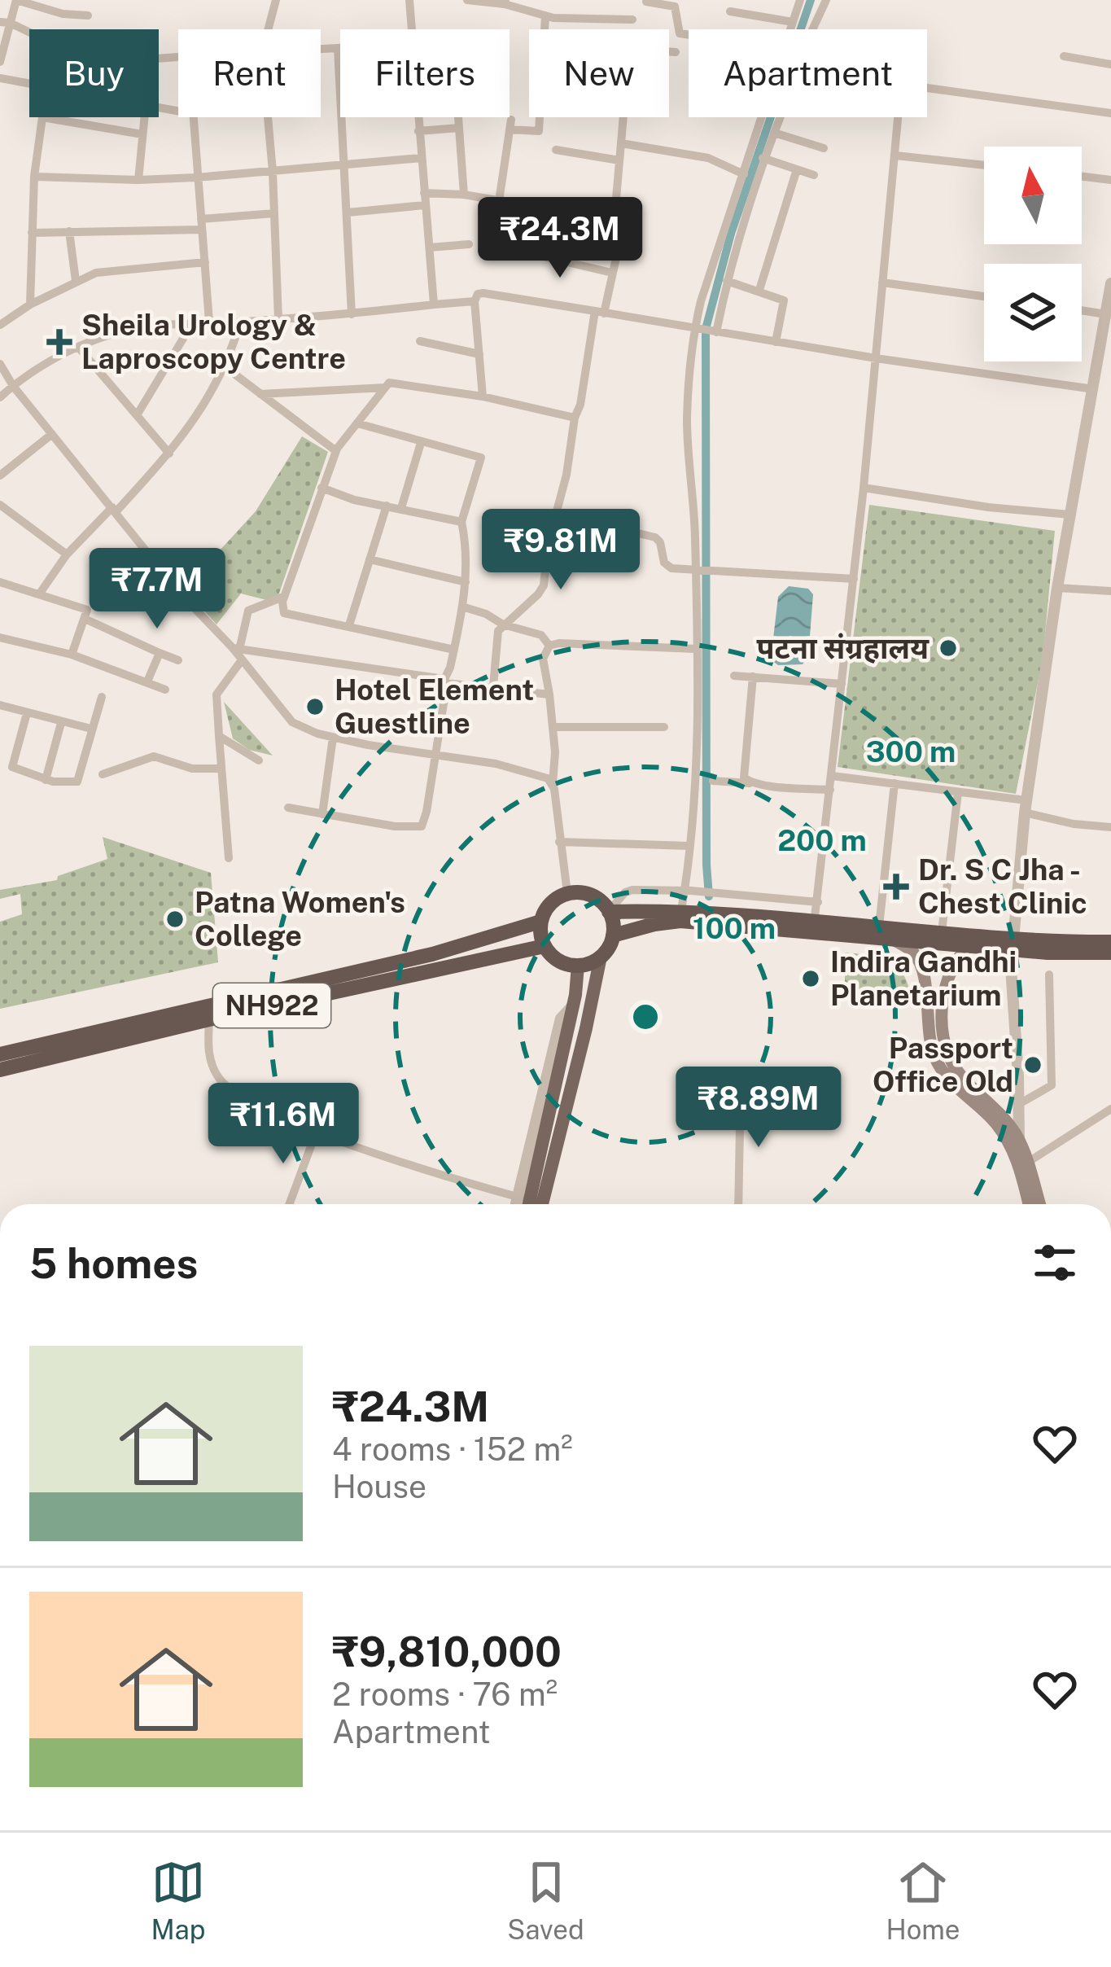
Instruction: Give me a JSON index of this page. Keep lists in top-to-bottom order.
{
  "streets": {
    "highway": ["NH922"]
  },
  "places": {
    "health": ["Sheila Urology & Laproscopy Centre", "Dr. S C Jha - Chest Clinic"],
    "other": [
      "पटना संग्रहालय",
      "Hotel Element Guestline",
      "Patna Women's College",
      "Indira Gandhi Planetarium",
      "Passport Office Old"
    ]
  },
  "north": "top",
  "page": {
    "chip": [
      "Buy",
      "Rent",
      "Filters",
      "New",
      "Apartment"
    ],
    "price": [
      "₹24.3M",
      "₹9.81M",
      "₹7.7M",
      "₹8.89M",
      "₹11.6M"
    ],
    "heading": "5 homes",
    "list": [
      {
        "name": "₹24.3M",
        "note": "4 rooms · 152 m² · House"
      },
      {
        "name": "₹9,810,000",
        "note": "2 rooms · 76 m² · Apartment"
      }
    ],
    "tabs": ["Map", "Saved", "Home"]
  },
  "rings": ["300 m", "200 m", "100 m"]
}
